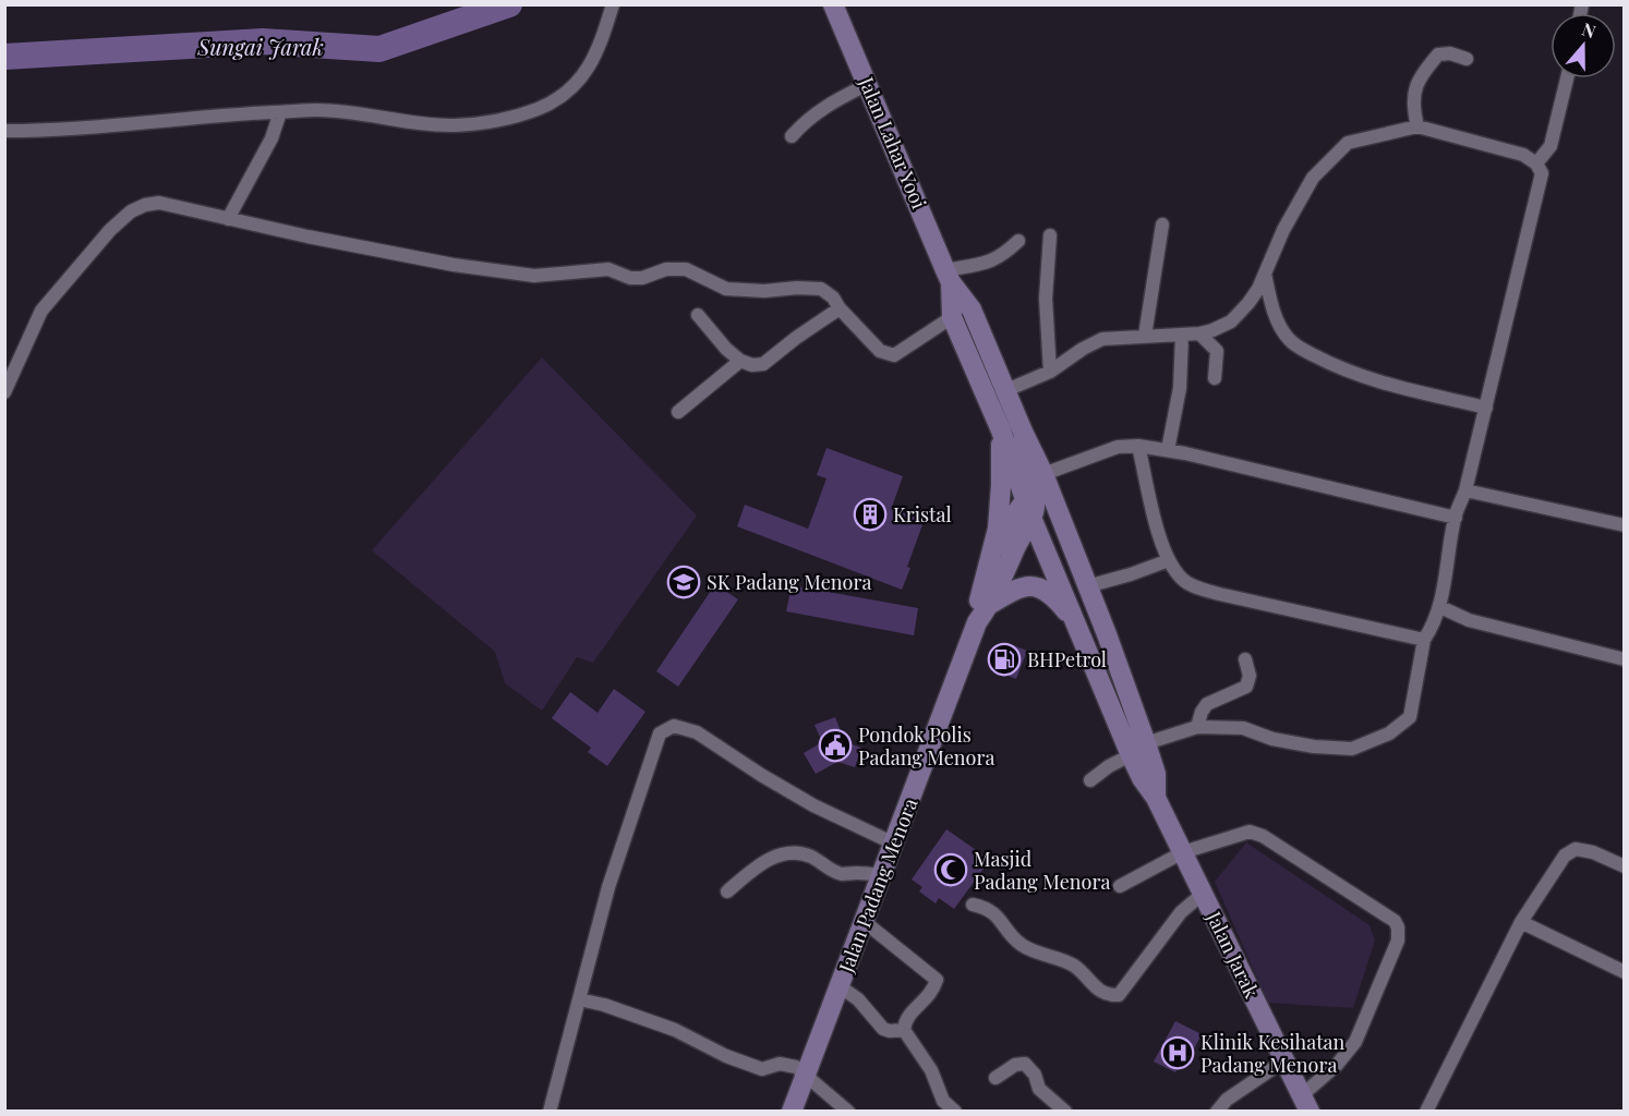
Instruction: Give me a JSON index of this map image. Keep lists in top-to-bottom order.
{
  "streets": {
    "main road": ["Jalan Lahar Yooi", "Jalan Padang Menora", "Jalan Jarak"]
  },
  "crossings": [
    ["Jalan Lahar Yooi", "Jalan Padang Menora"],
    ["Jalan Lahar Yooi", "Jalan Jarak"],
    ["Jalan Padang Menora", "Jalan Jarak"]
  ],
  "water": ["Sungai Jarak"],
  "places": {
    "building": ["Kristal"],
    "school or university": ["SK Padang Menora"],
    "fuel station": ["BHPetrol"],
    "public building": ["Pondok Polis Padang Menora"],
    "mosque": ["Masjid Padang Menora"],
    "hospital": ["Klinik Kesihatan Padang Menora"]
  },
  "north": "top"
}
